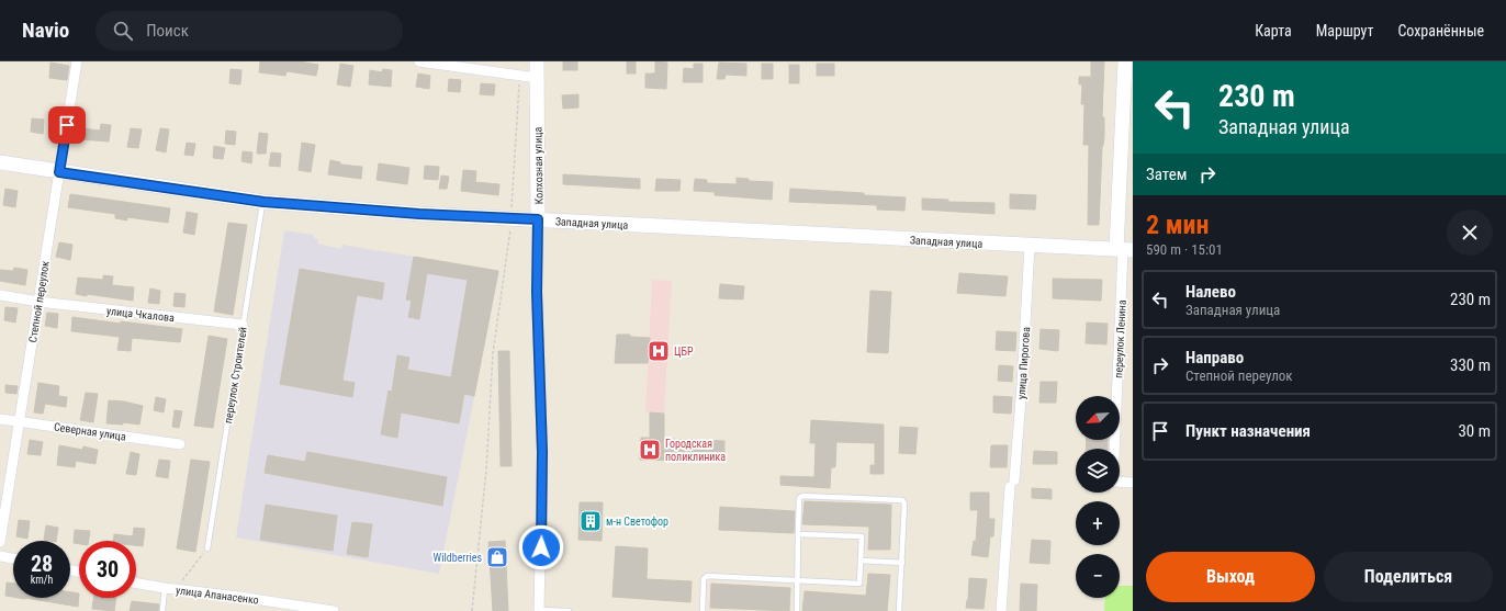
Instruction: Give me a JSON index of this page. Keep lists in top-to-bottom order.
{
  "streets": {
    "street": [
      "Колхозная улица",
      "Западная улица",
      "Степной переулок",
      "улица Чкалова",
      "переулок Ленина",
      "улица Пирогова",
      "Северная улица",
      "улица Апанасенко"
    ],
    "lane": ["переулок Строителей"]
  },
  "crossings": [
    ["Колхозная улица", "Западная улица"],
    ["Западная улица", "Степной переулок"],
    ["Западная улица", "переулок Ленина"],
    ["Западная улица", "улица Пирогова"],
    ["Западная улица", "переулок Строителей"],
    ["Степной переулок", "улица Чкалова"],
    ["Степной переулок", "Северная улица"],
    ["улица Чкалова", "переулок Строителей"]
  ],
  "places": {
    "hospital": ["ЦБР", "Городская поликлиника"],
    "building": ["м-н Светофор"],
    "shop": ["Wildberries"]
  },
  "north": "bottom left",
  "page": {
    "header": "Navio",
    "search": "Поиск",
    "nav": ["Карта", "Маршрут", "Сохранённые"],
    "turn": ["230 m", "Западная улица"],
    "then": "Затем",
    "heading": ["2 мин", "590 m · 15:01"],
    "list": [
      {
        "name": "Налево",
        "note": "Западная улица",
        "value": "230 m"
      },
      {
        "name": "Направо",
        "note": "Степной переулок",
        "value": "330 m"
      },
      {
        "name": "Пункт назначения",
        "value": "30 m"
      }
    ],
    "map_buttons": ["+", "−"],
    "speed": "28 km/h",
    "limit": "30",
    "buttons": ["Выход", "Поделиться"]
  }
}
